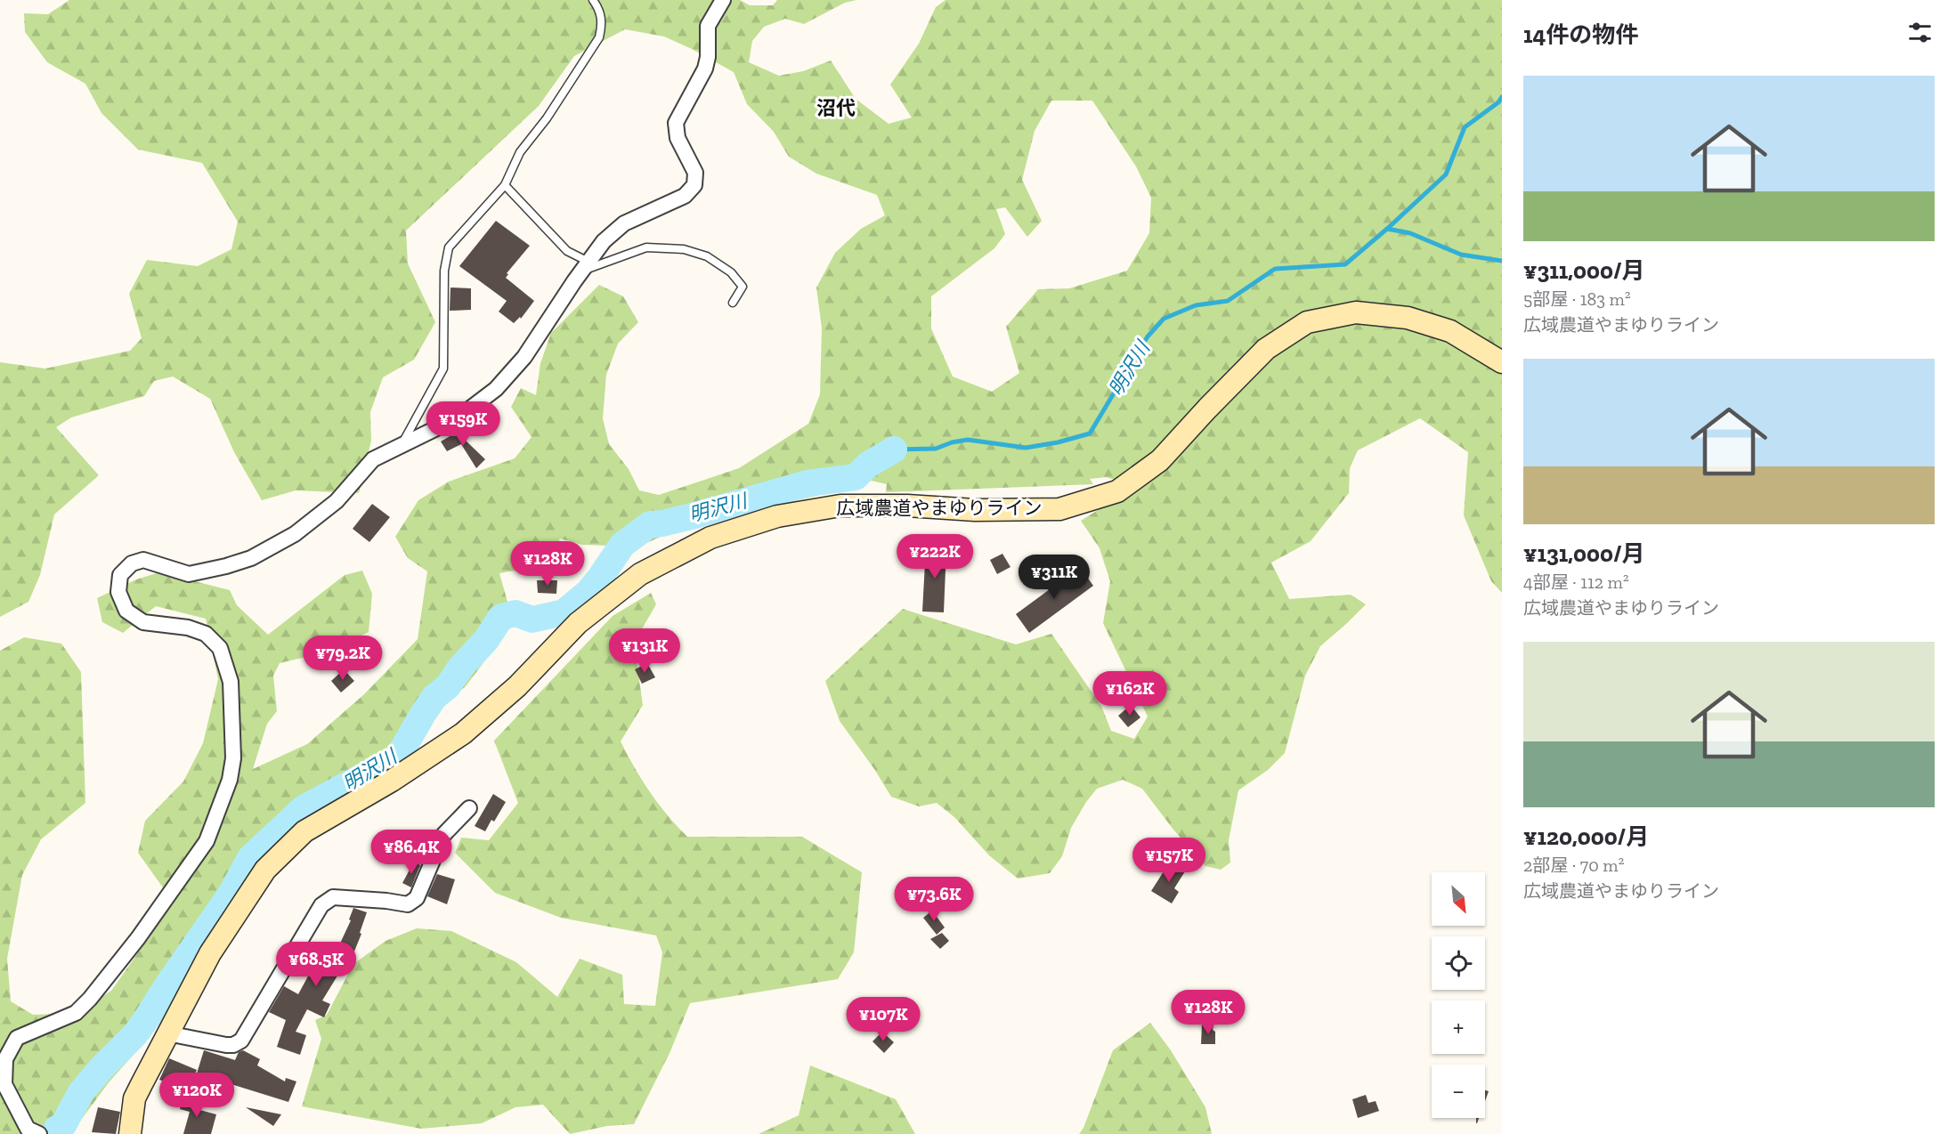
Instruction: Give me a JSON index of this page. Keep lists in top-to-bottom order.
{
  "streets": {
    "street": ["広域農道やまゆりライン"]
  },
  "districts": ["沼代"],
  "water": ["明沢川"],
  "north": "bottom right",
  "page": {
    "heading": "14件の物件",
    "list": [
      {
        "name": "¥311,000/月",
        "note": "5部屋 · 183 m² · 広域農道やまゆりライン"
      },
      {
        "name": "¥131,000/月",
        "note": "4部屋 · 112 m² · 広域農道やまゆりライン"
      },
      {
        "name": "¥120,000/月",
        "note": "2部屋 · 70 m² · 広域農道やまゆりライン"
      }
    ],
    "price": [
      "¥159K",
      "¥222K",
      "¥128K",
      "¥311K",
      "¥131K",
      "¥79.2K",
      "¥162K",
      "¥86.4K",
      "¥157K",
      "¥73.6K",
      "¥68.5K",
      "¥128K",
      "¥107K",
      "¥120K"
    ],
    "map_buttons": ["+", "−"]
  }
}
